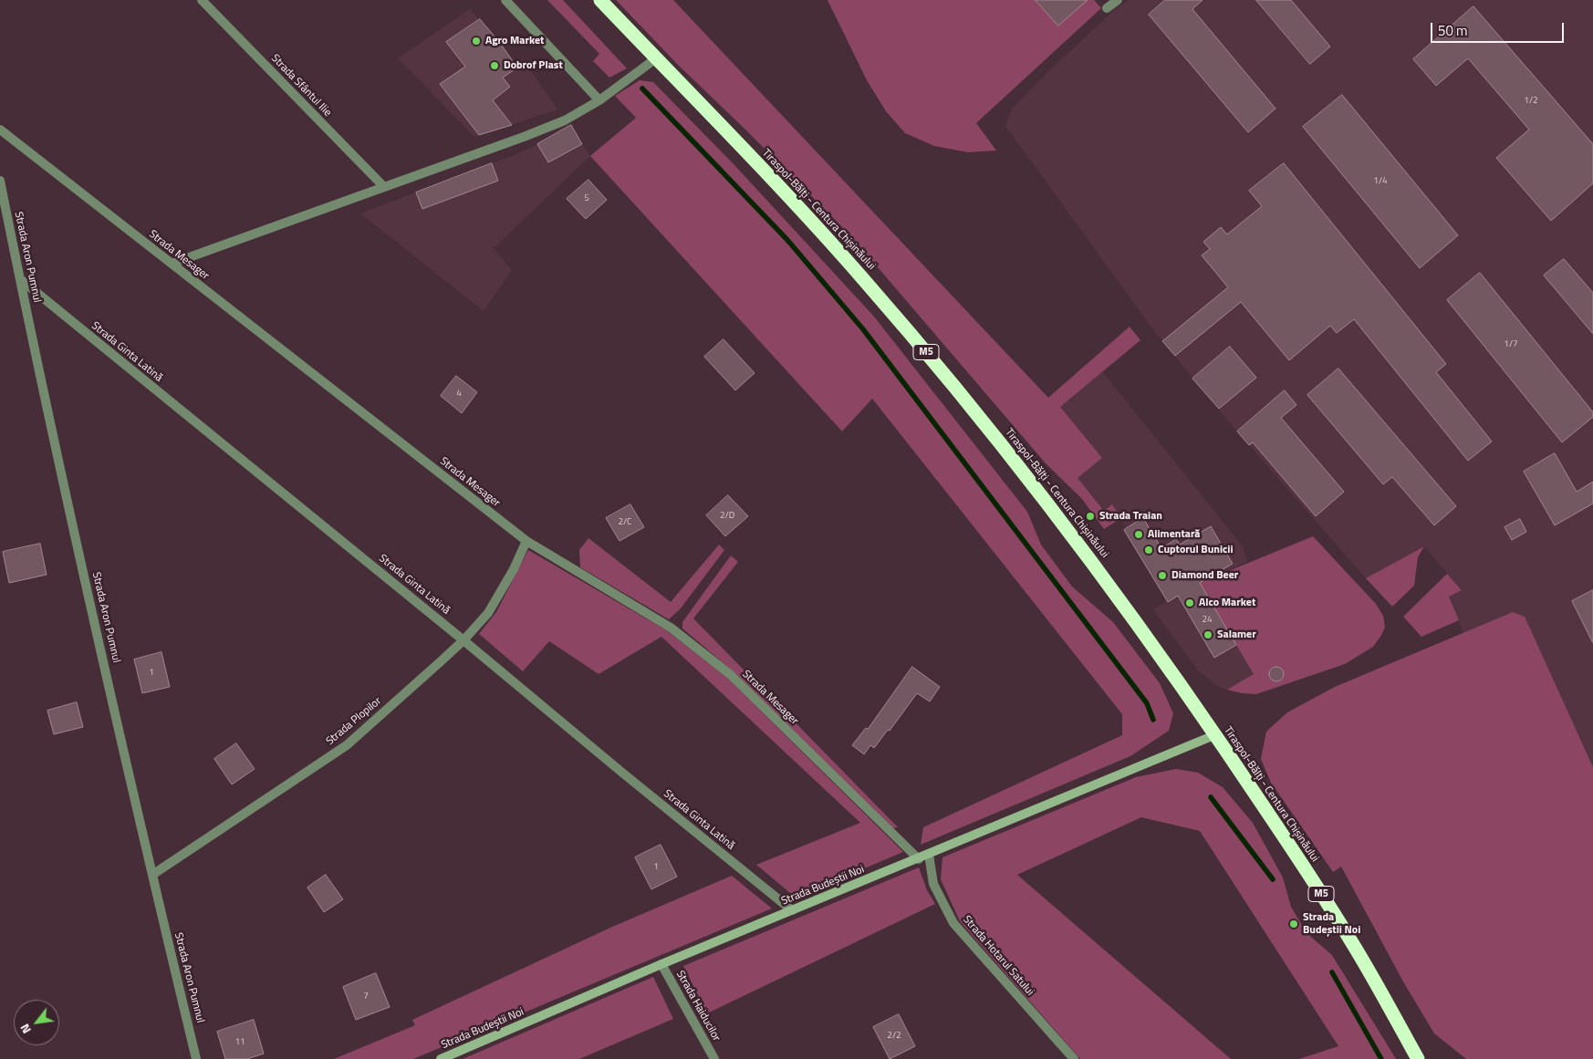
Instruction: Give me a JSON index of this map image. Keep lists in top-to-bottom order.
{
  "streets": {
    "highway": ["Tiraspol-Bălţi - Centura Chișinăului", "M5"],
    "street": [
      "Strada Sfântul Ilie",
      "Strada Mesager",
      "Strada Aron Pumnul",
      "Strada Ginta Latină",
      "Strada Plopilor",
      "Strada Budeștii Noi",
      "Strada Hotarul Satului",
      "Strada Haiducilor"
    ]
  },
  "crossings": [
    ["Tiraspol-Bălţi - Centura Chișinăului", "Strada Budeștii Noi"],
    ["Strada Mesager", "Strada Plopilor"],
    ["Strada Mesager", "Strada Budeștii Noi"],
    ["Strada Aron Pumnul", "Strada Ginta Latină"],
    ["Strada Aron Pumnul", "Strada Plopilor"],
    ["Strada Ginta Latină", "Strada Plopilor"],
    ["Strada Ginta Latină", "Strada Budeștii Noi"],
    ["Strada Budeștii Noi", "Strada Hotarul Satului"],
    ["Strada Budeștii Noi", "Strada Haiducilor"]
  ],
  "places": [
    "Agro Market",
    "Dobrof Plast",
    "Strada Traian",
    "Alimentară",
    "Cuptorul Bunicii",
    "Diamond Beer",
    "Alco Market",
    "Salamer",
    "Strada Budeștii Noi"
  ],
  "house_numbers": [
    "1/2",
    "1/4",
    "5",
    "1/7",
    "4",
    "2/D",
    "2/C",
    "24",
    "1",
    "1",
    "7",
    "2/2",
    "11"
  ],
  "scale_bar": "50 m",
  "north": "bottom left"
}
